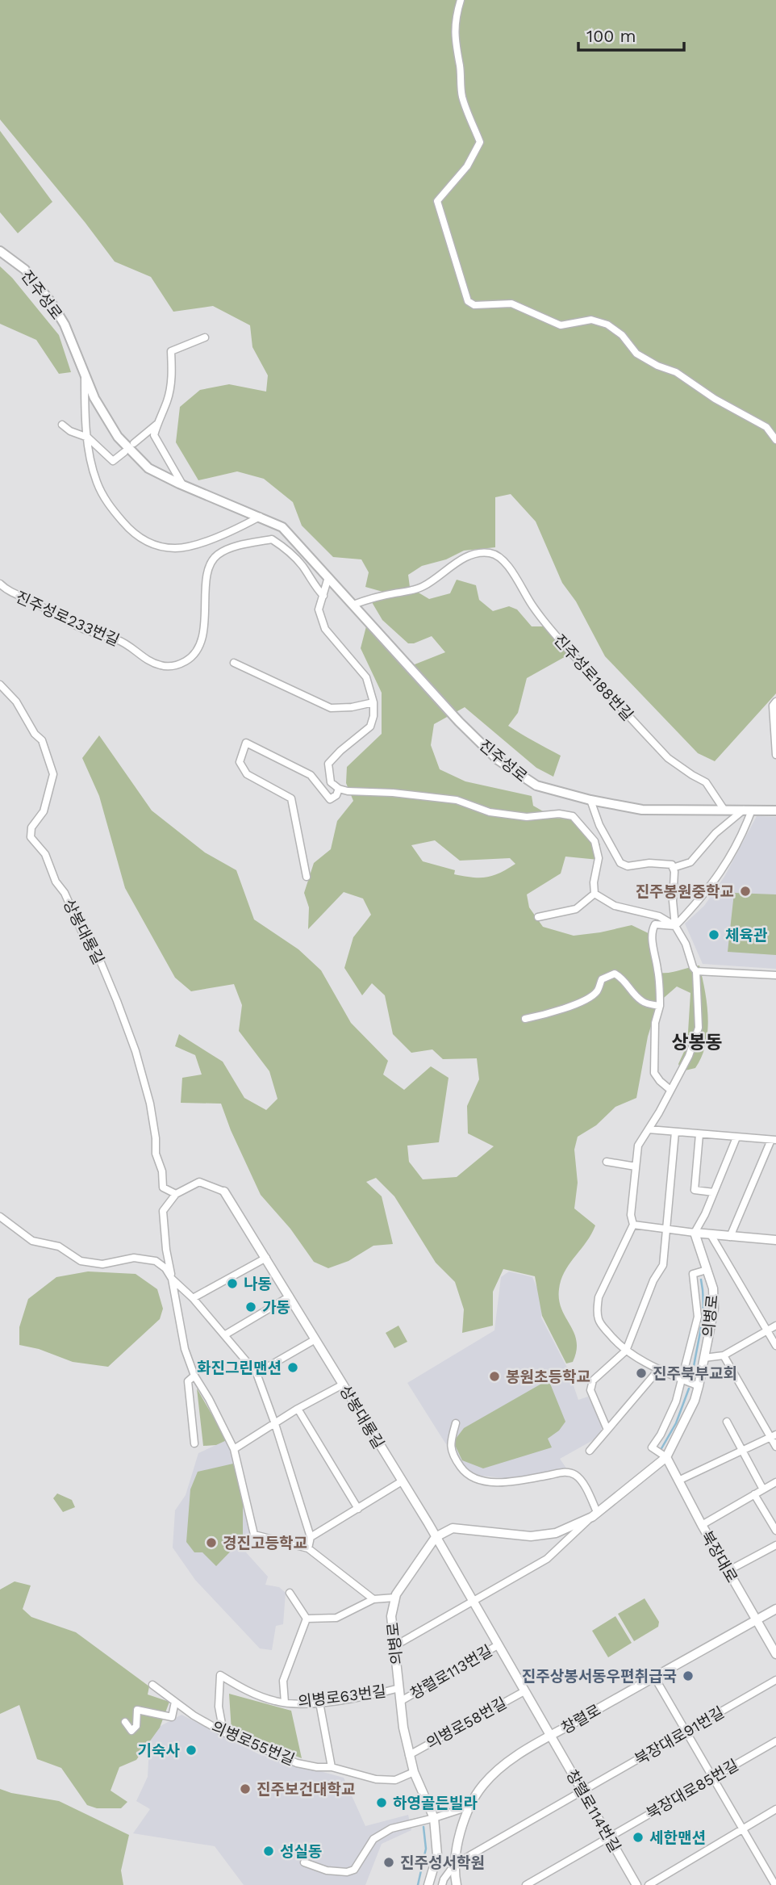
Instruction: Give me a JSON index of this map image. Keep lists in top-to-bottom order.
{
  "streets": {
    "main road": ["진주성로"],
    "street": [
      "진주성로233번길",
      "진주성로188번길",
      "상봉대룡길",
      "의병로",
      "북장대로",
      "창렬로113번길",
      "의병로63번길",
      "창렬로",
      "의병로58번길",
      "북장대로91번길",
      "의병로55번길",
      "북장대로85번길",
      "창렬로114번길"
    ]
  },
  "crossings": [
    ["진주성로", "진주성로188번길"],
    ["상봉대룡길", "의병로"],
    ["상봉대룡길", "창렬로113번길"],
    ["의병로", "북장대로"],
    ["의병로", "창렬로113번길"],
    ["의병로", "의병로63번길"],
    ["의병로", "의병로58번길"],
    ["의병로", "의병로55번길"],
    ["북장대로", "창렬로"],
    ["창렬로113번길", "창렬로"],
    ["창렬로113번길", "의병로58번길"],
    ["창렬로113번길", "창렬로114번길"],
    ["의병로63번길", "의병로55번길"],
    ["창렬로", "북장대로91번길"],
    ["창렬로", "창렬로114번길"],
    ["북장대로91번길", "창렬로114번길"],
    ["북장대로85번길", "창렬로114번길"]
  ],
  "districts": ["상봉동"],
  "places": [
    "진주봉원중학교",
    "체육관",
    "나동",
    "가동",
    "화진그린맨션",
    "진주북부교회",
    "봉원초등학교",
    "경진고등학교",
    "진주상봉서동우편취급국",
    "기숙사",
    "진주보건대학교",
    "하영골든빌라",
    "세한맨션",
    "성실동",
    "진주성서학원"
  ],
  "scale_bar": "100 m"
}
